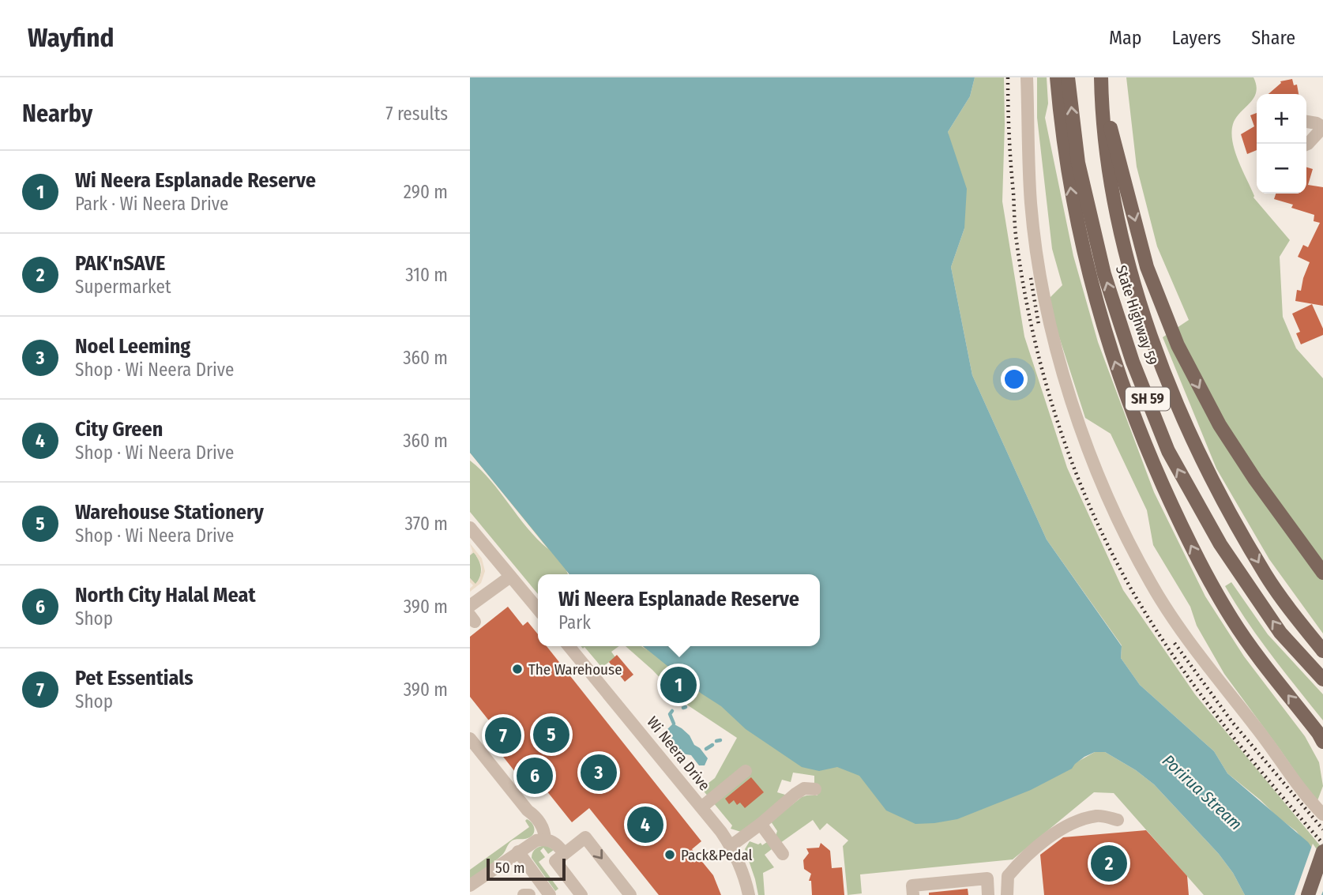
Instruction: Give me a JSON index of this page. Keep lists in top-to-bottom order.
{
  "streets": {
    "main road": ["State Highway 59", "SH 59"],
    "street": ["Wi Neera Drive"]
  },
  "water": ["Porirua Stream"],
  "places": ["The Warehouse", "Pack&Pedal"],
  "scale_bar": "50 m",
  "page": {
    "header": "Wayfind",
    "nav": ["Map", "Layers", "Share"],
    "heading": ["Nearby", "7 results"],
    "map_buttons": ["+", "−"],
    "list": [
      {
        "mark": "1",
        "name": "Wi Neera Esplanade Reserve",
        "note": "Park · Wi Neera Drive",
        "value": "290 m"
      },
      {
        "mark": "2",
        "name": "PAK'nSAVE",
        "note": "Supermarket",
        "value": "310 m"
      },
      {
        "mark": "3",
        "name": "Noel Leeming",
        "note": "Shop · Wi Neera Drive",
        "value": "360 m"
      },
      {
        "mark": "4",
        "name": "City Green",
        "note": "Shop · Wi Neera Drive",
        "value": "360 m"
      },
      {
        "mark": "5",
        "name": "Warehouse Stationery",
        "note": "Shop · Wi Neera Drive",
        "value": "370 m"
      },
      {
        "mark": "6",
        "name": "North City Halal Meat",
        "note": "Shop",
        "value": "390 m"
      },
      {
        "mark": "7",
        "name": "Pet Essentials",
        "note": "Shop",
        "value": "390 m"
      }
    ],
    "popup": ["Wi Neera Esplanade Reserve", "Park"],
    "pins": [
      "1",
      "5",
      "7",
      "3",
      "6",
      "4",
      "2"
    ],
    "scale": "50 m"
  }
}
